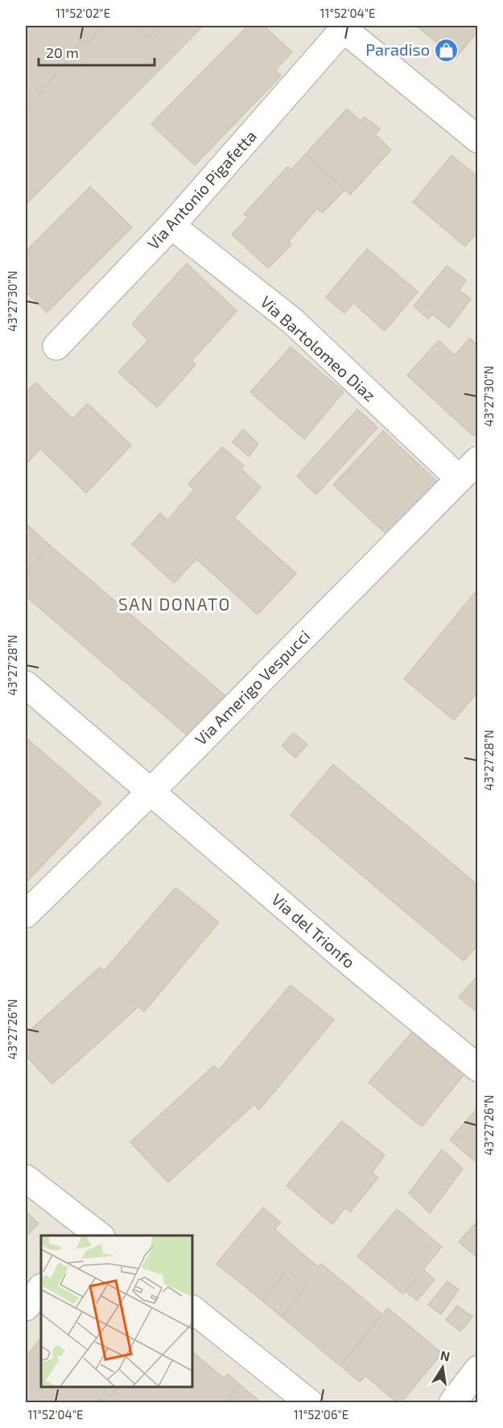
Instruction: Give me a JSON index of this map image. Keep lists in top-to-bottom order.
{
  "streets": {
    "street": [
      "Via Antonio Pigafetta",
      "Via Bartolomeo Diaz",
      "Via Amerigo Vespucci",
      "Via del Trionfo"
    ]
  },
  "crossings": [
    ["Via Antonio Pigafetta", "Via Bartolomeo Diaz"],
    ["Via Bartolomeo Diaz", "Via Amerigo Vespucci"],
    ["Via Amerigo Vespucci", "Via del Trionfo"]
  ],
  "districts": ["SAN DONATO"],
  "places": {
    "shop": ["Paradiso"]
  },
  "scale_bar": "20 m",
  "north": "top",
  "coordinates": [
    "11°52'02\"E",
    "11°52'04\"E",
    "43°27'30\"N",
    "43°27'28\"N",
    "43°27'26\"N",
    "11°52'06\"E"
  ]
}
